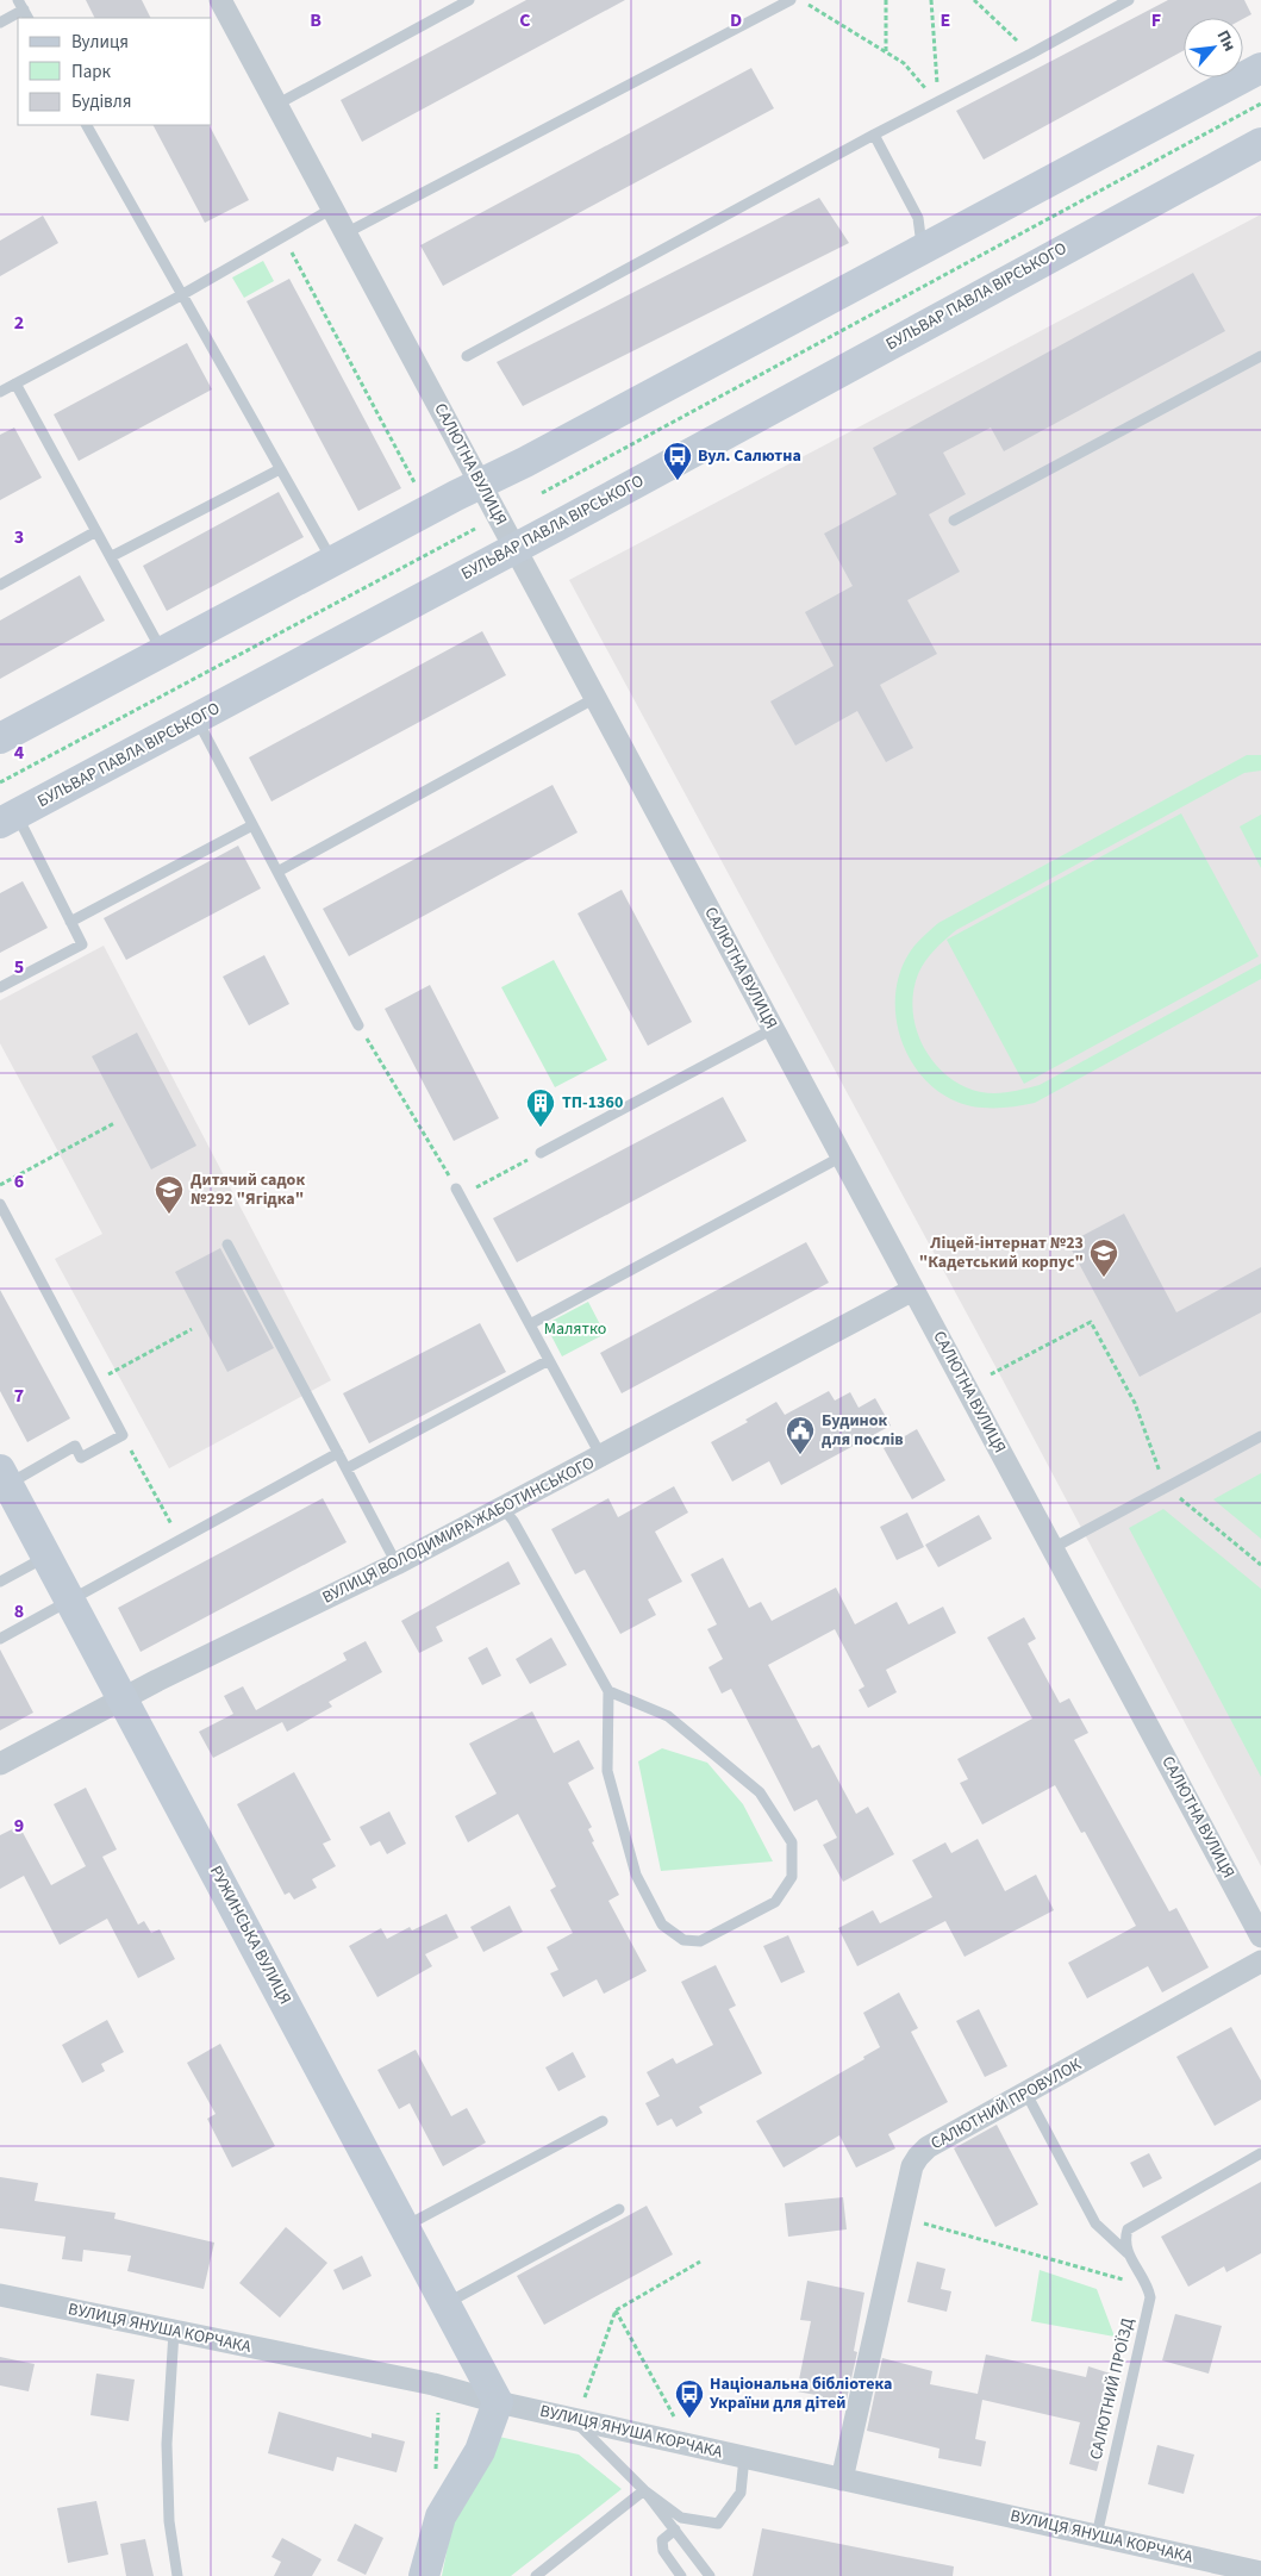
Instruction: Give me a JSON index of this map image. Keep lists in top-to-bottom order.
{
  "streets": {
    "street": [
      "БУЛЬВАР ПАВЛА ВІРСЬКОГО",
      "САЛЮТНА ВУЛИЦЯ",
      "ВУЛИЦЯ ВОЛОДИМИРА ЖАБОТИНСЬКОГО",
      "РУЖИНСЬКА ВУЛИЦЯ",
      "САЛЮТНИЙ ПРОВУЛОК",
      "ВУЛИЦЯ ЯНУША КОРЧАКА"
    ],
    "lane": ["САЛЮТНИЙ ПРОЇЗД"]
  },
  "crossings": [
    ["БУЛЬВАР ПАВЛА ВІРСЬКОГО", "САЛЮТНА ВУЛИЦЯ"],
    ["САЛЮТНА ВУЛИЦЯ", "ВУЛИЦЯ ВОЛОДИМИРА ЖАБОТИНСЬКОГО"],
    ["ВУЛИЦЯ ВОЛОДИМИРА ЖАБОТИНСЬКОГО", "РУЖИНСЬКА ВУЛИЦЯ"],
    ["РУЖИНСЬКА ВУЛИЦЯ", "ВУЛИЦЯ ЯНУША КОРЧАКА"],
    ["САЛЮТНИЙ ПРОВУЛОК", "ВУЛИЦЯ ЯНУША КОРЧАКА"],
    ["САЛЮТНИЙ ПРОВУЛОК", "САЛЮТНИЙ ПРОЇЗД"],
    ["ВУЛИЦЯ ЯНУША КОРЧАКА", "САЛЮТНИЙ ПРОЇЗД"]
  ],
  "parks": ["Малятко"],
  "places": {
    "bus stop": ["Вул. Салютна", "Національна бібліотека України для дітей"],
    "building": ["ТП-1360"],
    "school or university": ["Дитячий садок №292 \"Ягідка\"", "Ліцей-інтернат №23 \"Кадетський корпус\""],
    "public building": ["Будинок для послів"]
  },
  "legend": ["Вулиця", "Парк", "Будівля"],
  "north": "top right",
  "grid": {
    "columns": [
      "B",
      "C",
      "D",
      "E",
      "F"
    ],
    "rows": [
      "2",
      "3",
      "4",
      "5",
      "6",
      "7",
      "8",
      "9"
    ]
  }
}
